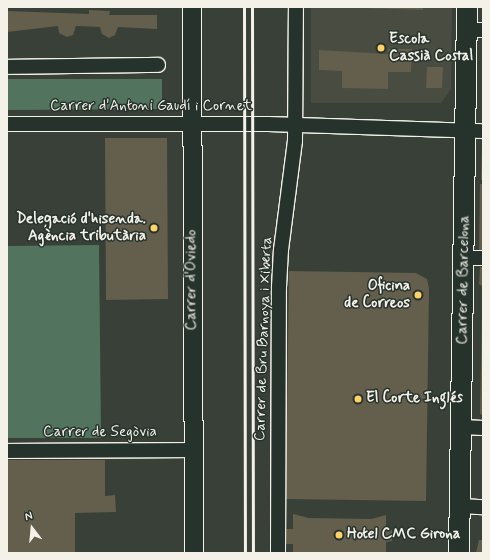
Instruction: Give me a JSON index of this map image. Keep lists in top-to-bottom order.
{
  "streets": {
    "main road": ["Carrer de Barcelona"],
    "street": [
      "Carrer d'Antoni Gaudí i Cornet",
      "Carrer d'Oviedo",
      "Carrer de Bru Barnoya i Xiberta",
      "Carrer de Segòvia"
    ]
  },
  "crossings": [
    ["Carrer d'Antoni Gaudí i Cornet", "Carrer d'Oviedo"],
    ["Carrer d'Antoni Gaudí i Cornet", "Carrer de Barcelona"],
    ["Carrer d'Antoni Gaudí i Cornet", "Carrer de Bru Barnoya i Xiberta"],
    ["Carrer d'Oviedo", "Carrer de Segòvia"]
  ],
  "places": [
    "Escola Cassià Costal",
    "Delegació d'hisenda. Agència tributària",
    "Oficina de Correos",
    "El Corte Inglés",
    "Hotel CMC Girona"
  ],
  "north": "top"
}
